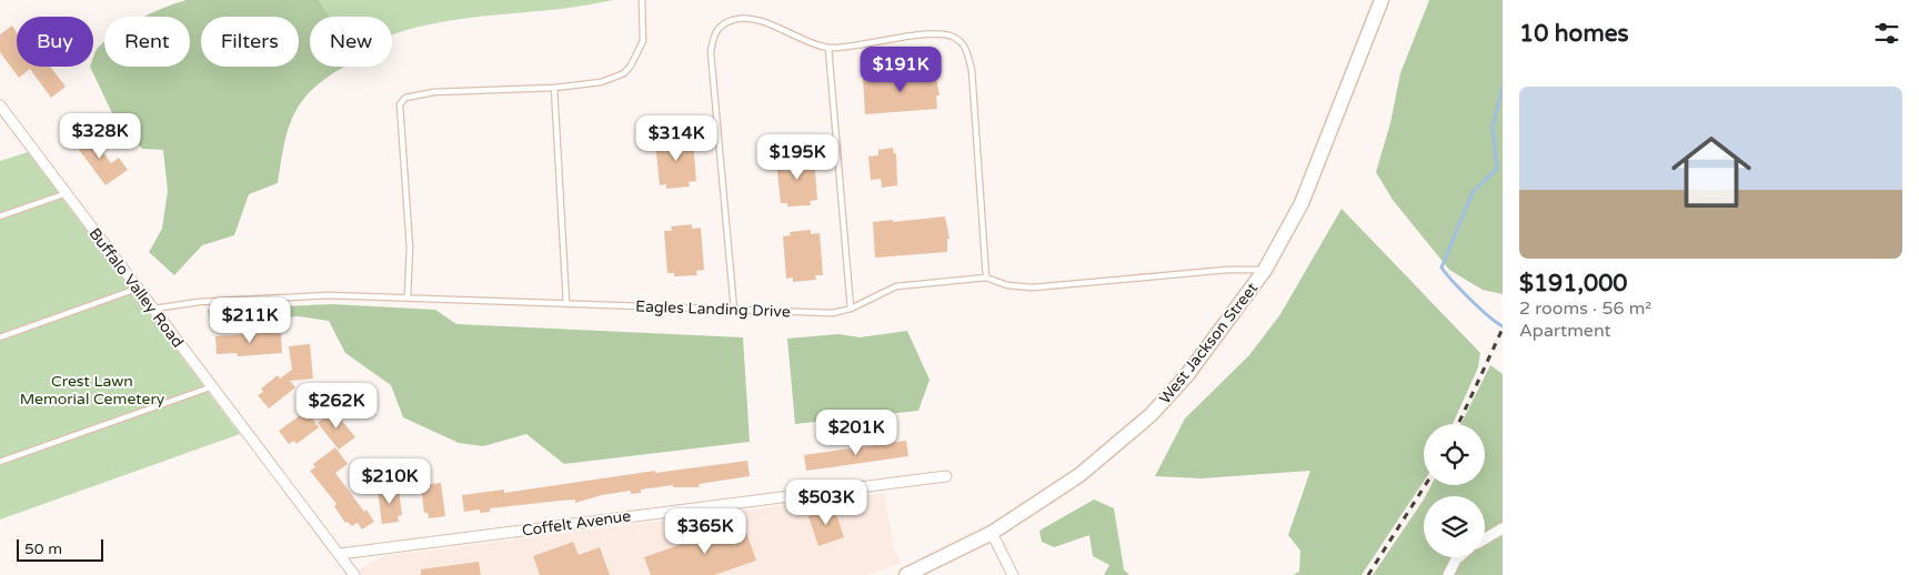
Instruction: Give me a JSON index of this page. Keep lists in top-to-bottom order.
{
  "streets": {
    "street": ["Buffalo Valley Road", "West Jackson Street", "Coffelt Avenue"],
    "lane": ["Eagles Landing Drive"]
  },
  "crossings": [
    ["Buffalo Valley Road", "Eagles Landing Drive"],
    ["Buffalo Valley Road", "Coffelt Avenue"],
    ["Eagles Landing Drive", "West Jackson Street"]
  ],
  "parks": ["Crest Lawn Memorial Cemetery"],
  "scale_bar": "50 m",
  "page": {
    "heading": "10 homes",
    "chip": [
      "Buy",
      "Rent",
      "Filters",
      "New"
    ],
    "price": [
      "$191K",
      "$328K",
      "$314K",
      "$195K",
      "$211K",
      "$262K",
      "$201K",
      "$210K",
      "$503K",
      "$365K"
    ],
    "list": [
      {
        "name": "$191,000",
        "note": "2 rooms · 56 m² · Apartment"
      }
    ],
    "scale": "50 m"
  }
}
